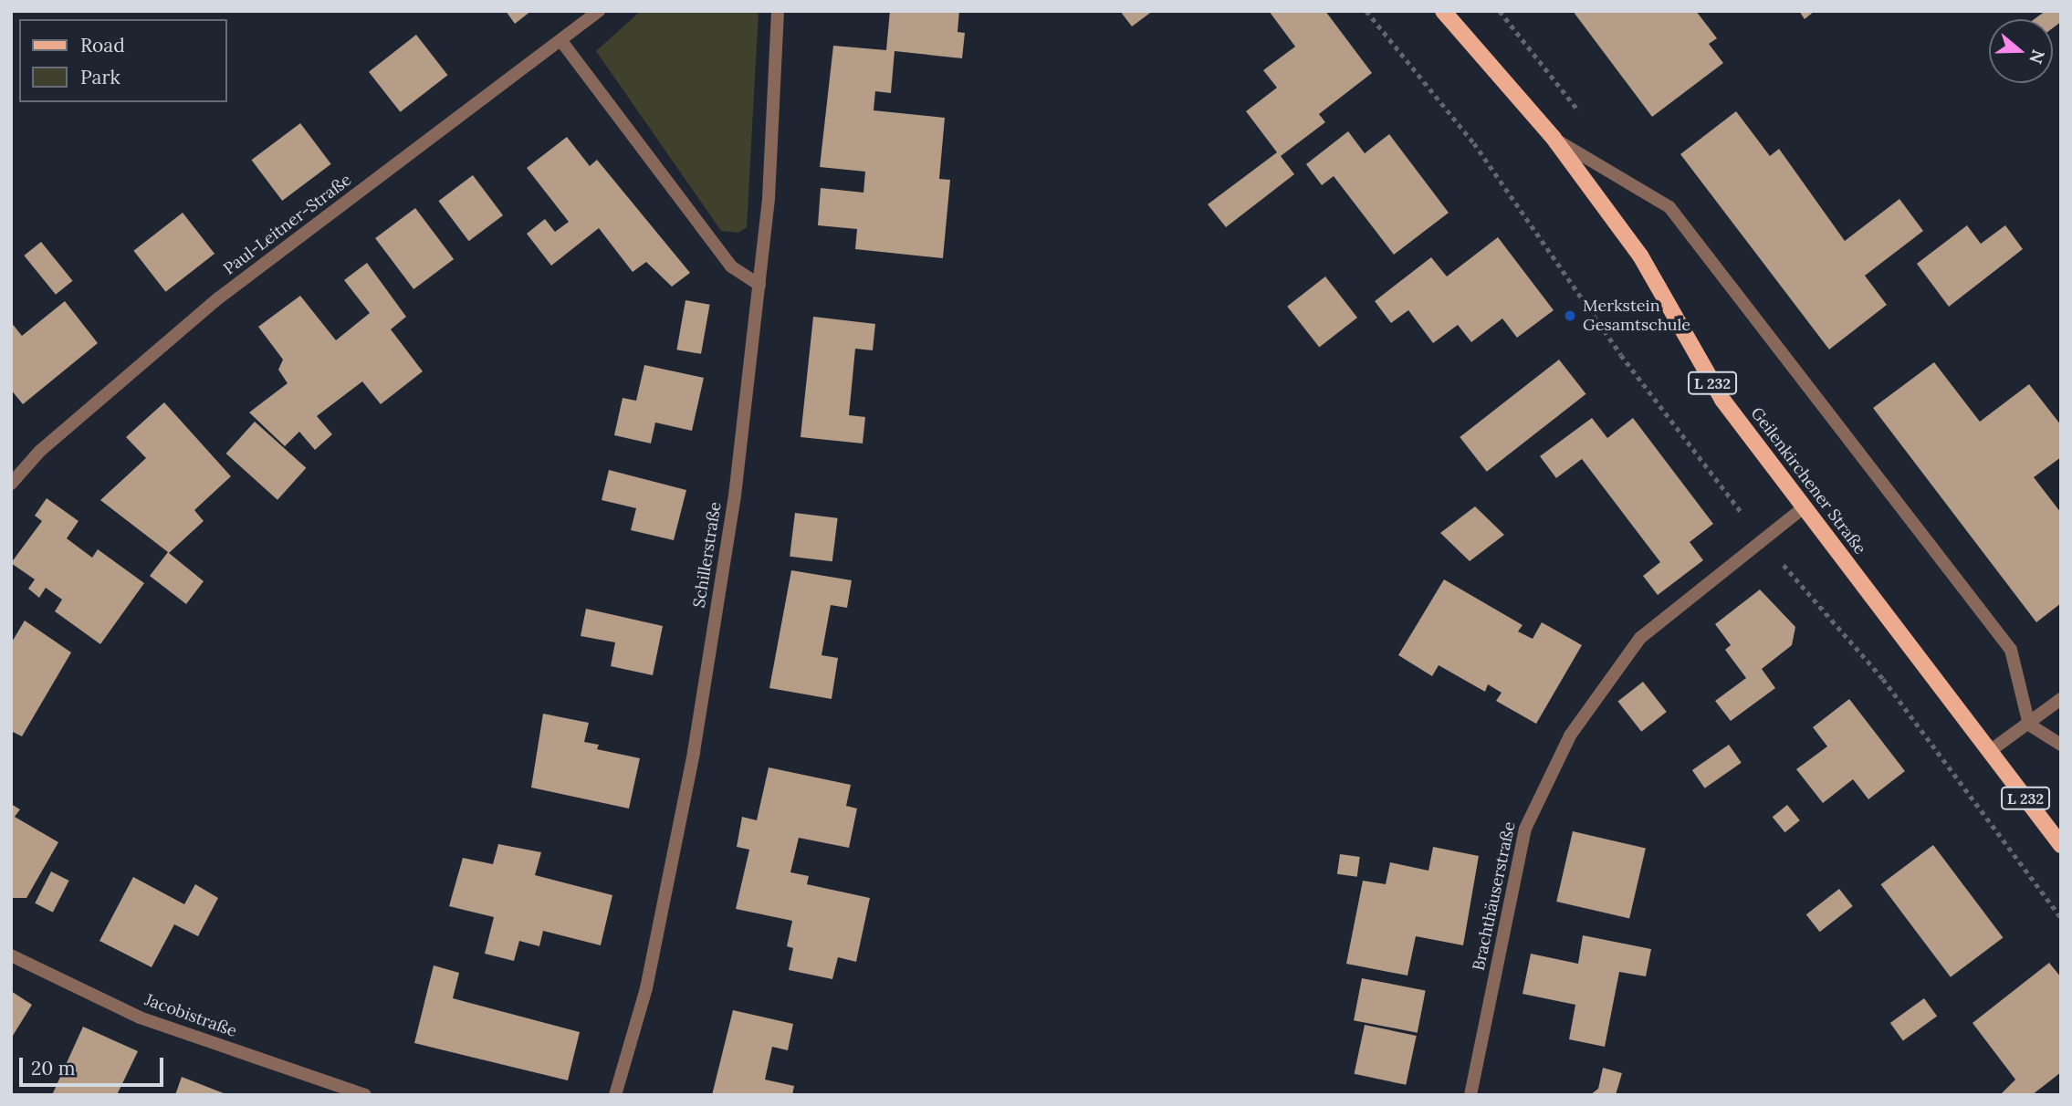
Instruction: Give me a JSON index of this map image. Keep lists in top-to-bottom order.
{
  "streets": {
    "main road": ["L 232", "Geilenkirchener Straße"],
    "street": [
      "Paul-Leitner-Straße",
      "Schillerstraße",
      "Brachthäuserstraße",
      "Jacobistraße"
    ]
  },
  "crossings": [
    ["Geilenkirchener Straße", "Brachthäuserstraße"]
  ],
  "places": ["Merkstein Gesamtschule"],
  "legend": ["Road", "Park"],
  "scale_bar": "20 m",
  "north": "right"
}
